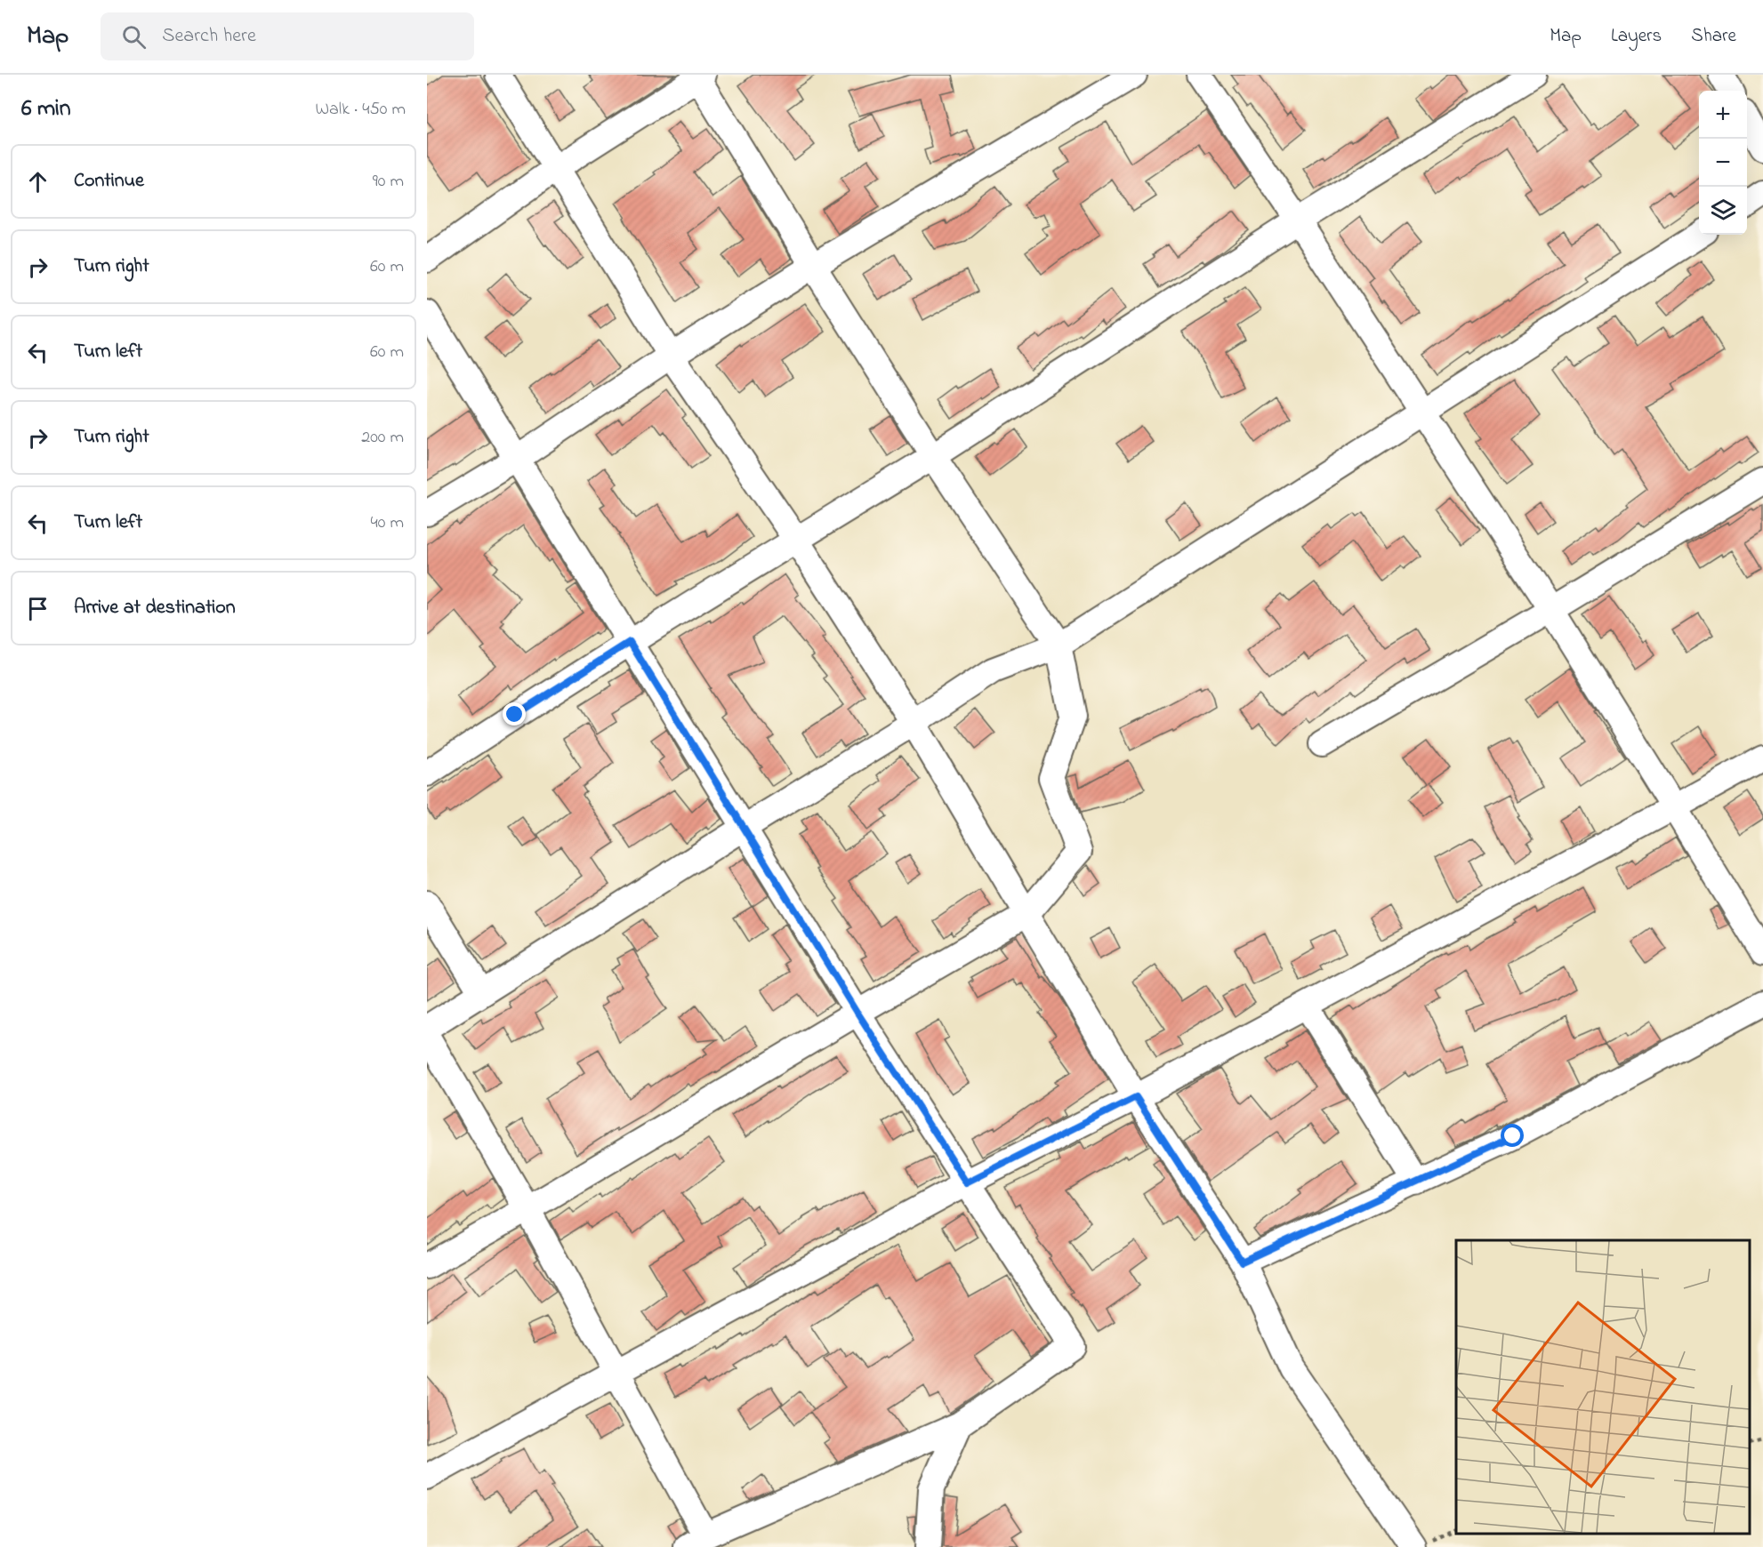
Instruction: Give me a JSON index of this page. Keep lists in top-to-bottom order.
{
  "page": {
    "header": "Map",
    "search": "Search here",
    "nav": ["Map", "Layers", "Share"],
    "heading": ["6 min", "Walk · 450 m"],
    "map_buttons": ["+", "−"],
    "list": [
      ["Continue", "90 m"],
      ["Turn right", "60 m"],
      ["Turn left", "60 m"],
      ["Turn right", "200 m"],
      ["Turn left", "40 m"],
      "Arrive at destination"
    ]
  }
}
